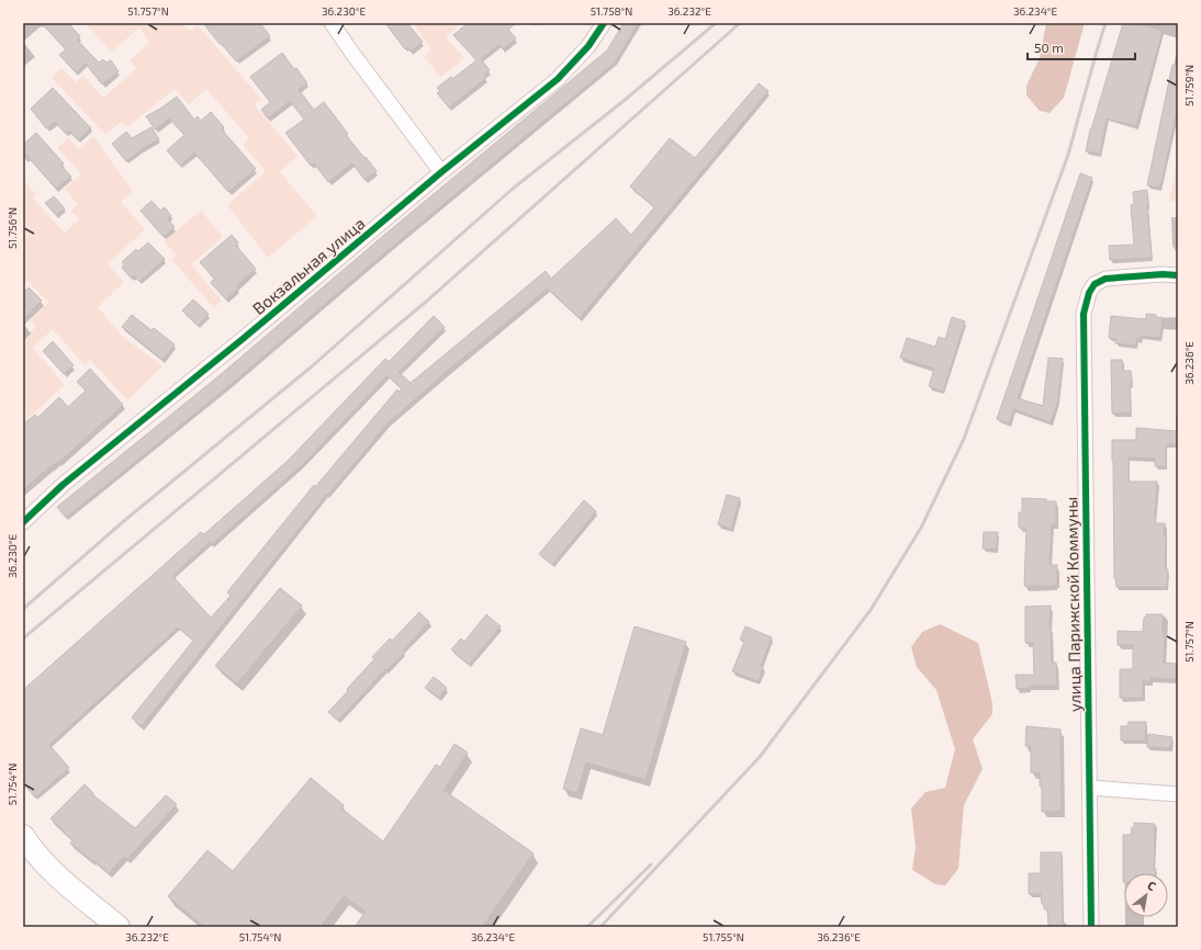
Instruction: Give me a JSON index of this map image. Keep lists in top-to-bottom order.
{
  "streets": {
    "street": ["Вокзальная улица", "улица Парижской Коммуны"]
  },
  "scale_bar": "50 m",
  "north": "top right",
  "coordinates": [
    "51.757°N",
    "36.230°E",
    "51.758°N",
    "36.232°E",
    "36.234°E",
    "51.759°N",
    "51.756°N",
    "36.236°E",
    "51.754°N",
    "51.755°N"
  ]
}
